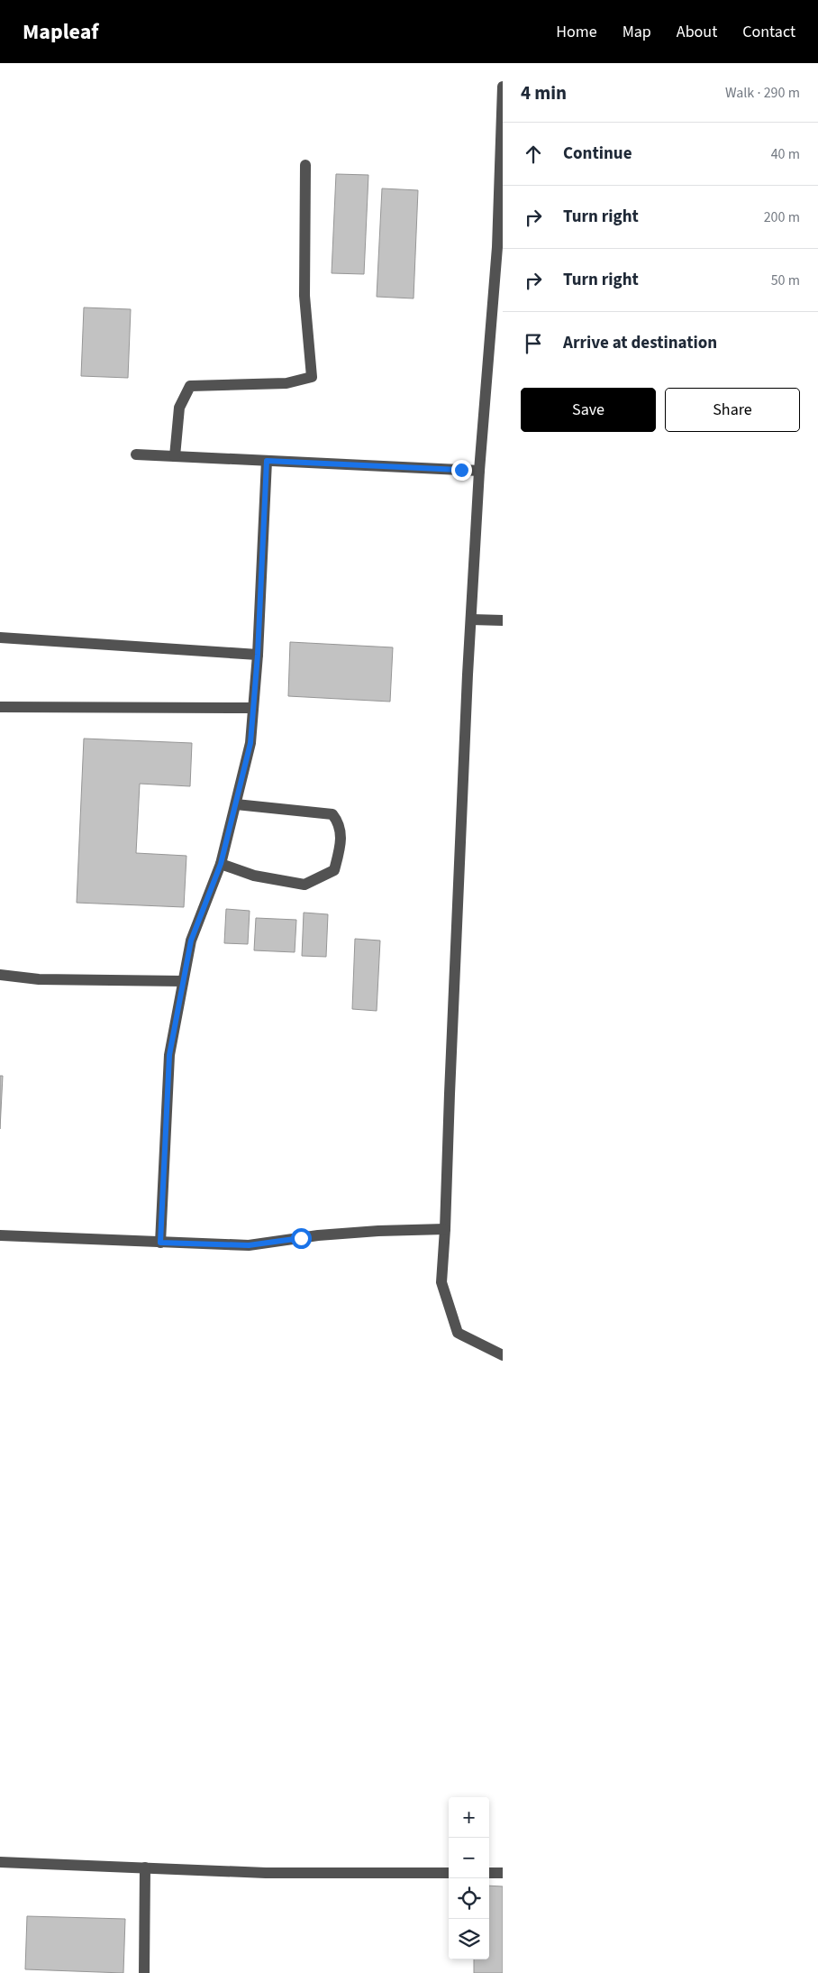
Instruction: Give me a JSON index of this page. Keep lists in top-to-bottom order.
{
  "page": {
    "header": "Mapleaf",
    "nav": [
      "Home",
      "Map",
      "About",
      "Contact"
    ],
    "heading": ["4 min", "Walk · 290 m"],
    "list": [
      ["Continue", "40 m"],
      ["Turn right", "200 m"],
      ["Turn right", "50 m"],
      "Arrive at destination"
    ],
    "buttons": ["Save", "Share"],
    "map_buttons": ["+", "−"]
  }
}
